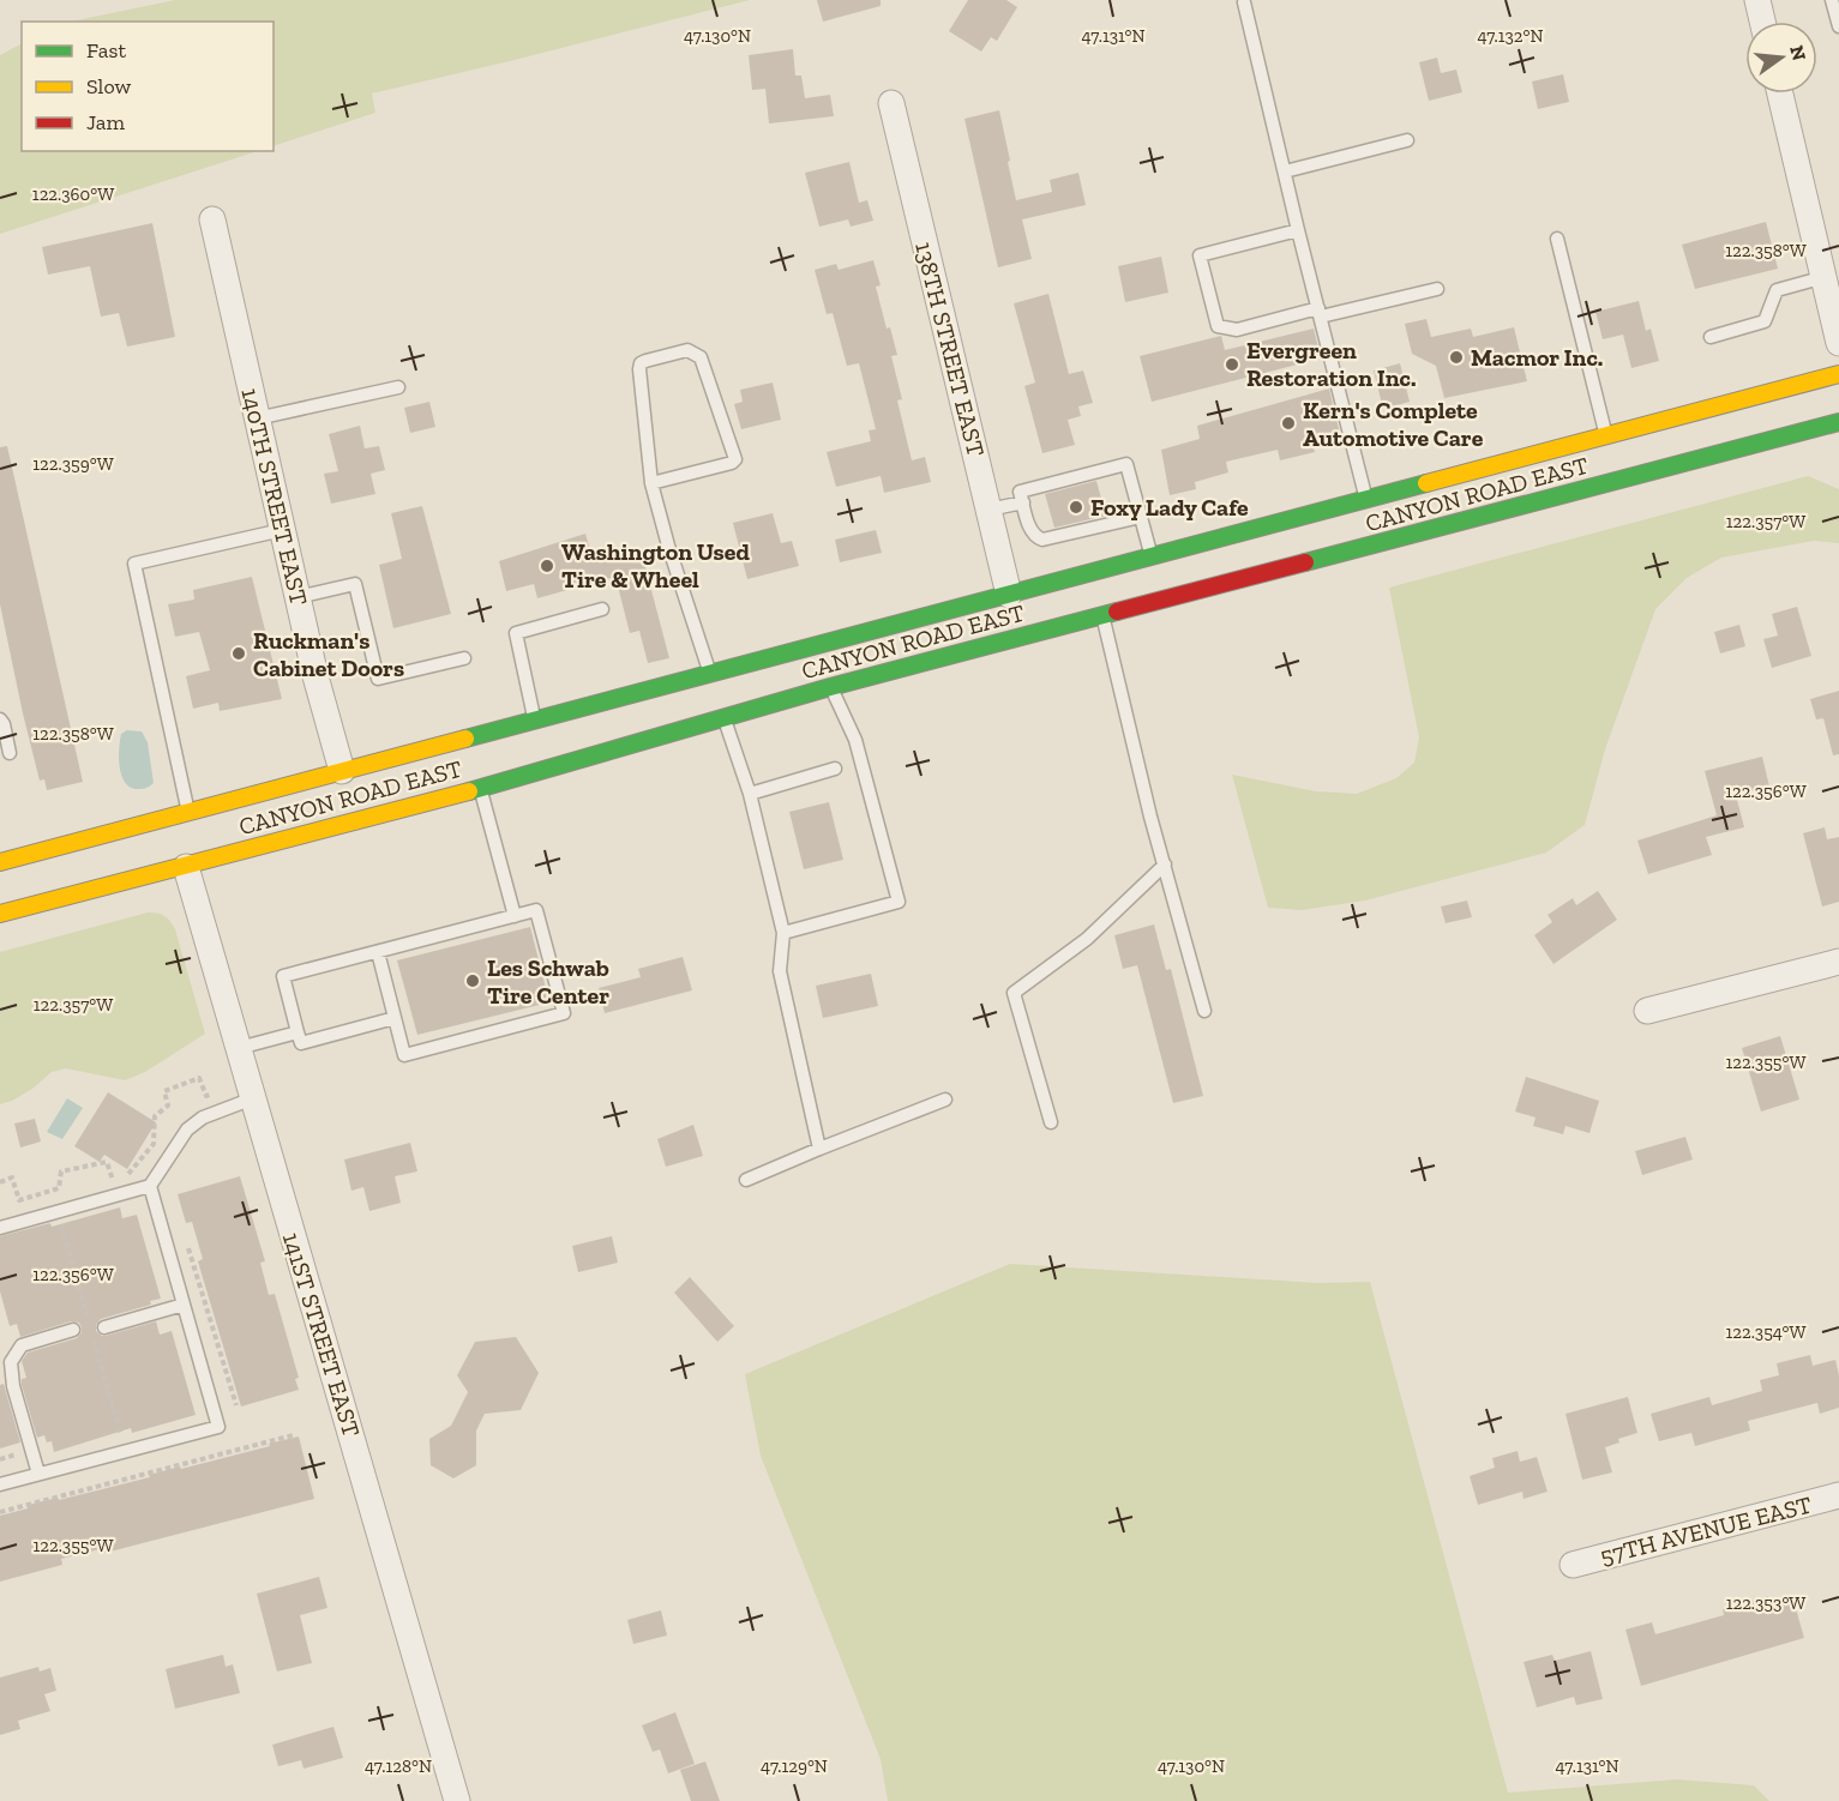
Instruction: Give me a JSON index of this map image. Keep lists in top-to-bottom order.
{
  "streets": {
    "main road": ["CANYON ROAD EAST"],
    "street": [
      "138TH STREET EAST",
      "140TH STREET EAST",
      "141ST STREET EAST",
      "57TH AVENUE EAST"
    ]
  },
  "crossings": [
    ["138TH STREET EAST", "CANYON ROAD EAST"],
    ["CANYON ROAD EAST", "140TH STREET EAST"],
    ["CANYON ROAD EAST", "141ST STREET EAST"]
  ],
  "places": [
    "Macmor Inc.",
    "Evergreen Restoration Inc.",
    "Kern's Complete Automotive Care",
    "Foxy Lady Cafe",
    "Washington Used Tire & Wheel",
    "Ruckman's Cabinet Doors",
    "Les Schwab Tire Center"
  ],
  "legend": ["Fast", "Slow", "Jam"],
  "north": "right",
  "coordinates": [
    "47.130°N",
    "47.131°N",
    "47.132°N",
    "122.360°W",
    "122.358°W",
    "122.359°W",
    "122.357°W",
    "122.356°W",
    "122.355°W",
    "122.354°W",
    "122.353°W",
    "47.128°N",
    "47.129°N"
  ]
}
